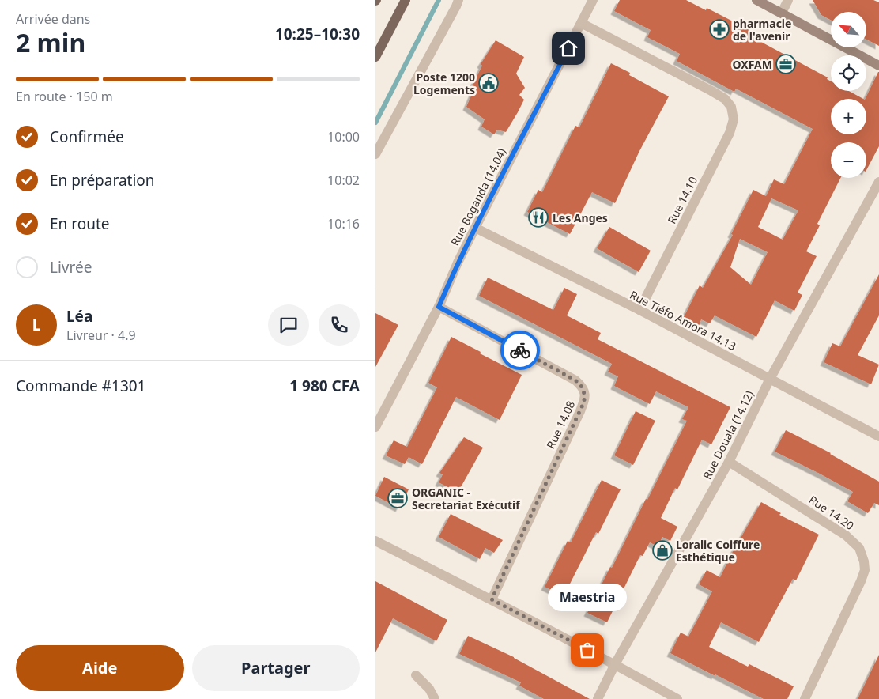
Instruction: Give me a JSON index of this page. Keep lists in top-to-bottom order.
{
  "streets": {
    "street": [
      "Rue Boganda (14.04)",
      "Rue 14.10",
      "Rue Tiéfo Amora 14.13",
      "Rue 14.08",
      "Rue Douala (14.12)",
      "Rue 14.20"
    ]
  },
  "crossings": [
    ["Rue Boganda (14.04)", "Rue 14.10"],
    ["Rue Boganda (14.04)", "Rue Tiéfo Amora 14.13"],
    ["Rue Boganda (14.04)", "Rue 14.08"],
    ["Rue 14.10", "Rue Tiéfo Amora 14.13"],
    ["Rue Tiéfo Amora 14.13", "Rue Douala (14.12)"],
    ["Rue Douala (14.12)", "Rue 14.20"]
  ],
  "places": {
    "pharmacy": ["pharmacie de l'avenir"],
    "office": ["OXFAM", "ORGANIC - Secretariat Exécutif"],
    "public building": ["Poste 1200 Logements"],
    "restaurant": ["Les Anges"],
    "shop": ["Loralic Coiffure Esthétique"],
    "other": ["Maestria"]
  },
  "north": "top left",
  "page": {
    "heading": ["2 min", "Arrivée dans", "10:25–10:30"],
    "panel": [
      "Léa",
      "Livreur · 4.9",
      "Commande #1301",
      "1 980 CFA"
    ],
    "map_buttons": ["+", "−"],
    "bar": "En route · 150 m",
    "list": [
      ["Confirmée", "10:00"],
      ["En préparation", "10:02"],
      ["En route", "10:16"],
      "Livrée"
    ],
    "round": "L",
    "bubble": "Maestria",
    "buttons": ["Aide", "Partager"]
  }
}
